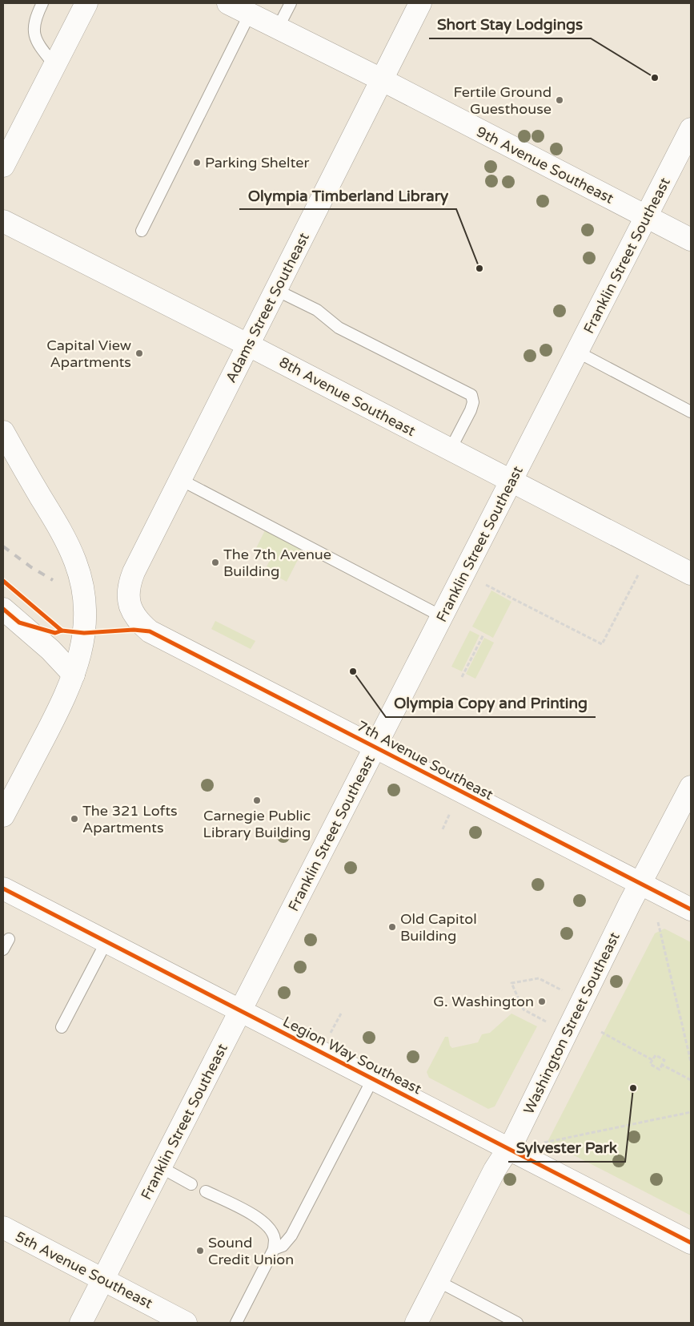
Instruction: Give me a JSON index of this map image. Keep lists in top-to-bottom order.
{
  "streets": {
    "street": [
      "9th Avenue Southeast",
      "Franklin Street Southeast",
      "Adams Street Southeast",
      "8th Avenue Southeast",
      "7th Avenue Southeast",
      "Washington Street Southeast",
      "Legion Way Southeast",
      "5th Avenue Southeast"
    ]
  },
  "crossings": [
    ["9th Avenue Southeast", "Franklin Street Southeast"],
    ["9th Avenue Southeast", "Adams Street Southeast"],
    ["Franklin Street Southeast", "8th Avenue Southeast"],
    ["Franklin Street Southeast", "7th Avenue Southeast"],
    ["Franklin Street Southeast", "Legion Way Southeast"],
    ["Franklin Street Southeast", "5th Avenue Southeast"],
    ["Adams Street Southeast", "8th Avenue Southeast"],
    ["Adams Street Southeast", "7th Avenue Southeast"],
    ["7th Avenue Southeast", "Washington Street Southeast"],
    ["Washington Street Southeast", "Legion Way Southeast"]
  ],
  "places": [
    "Short Stay Lodgings",
    "Fertile Ground Guesthouse",
    "Parking Shelter",
    "Olympia Timberland Library",
    "Capital View Apartments",
    "The 7th Avenue Building",
    "Olympia Copy and Printing",
    "Carnegie Public Library Building",
    "The 321 Lofts Apartments",
    "Old Capitol Building",
    "G. Washington",
    "Sylvester Park",
    "Sound Credit Union"
  ]
}
